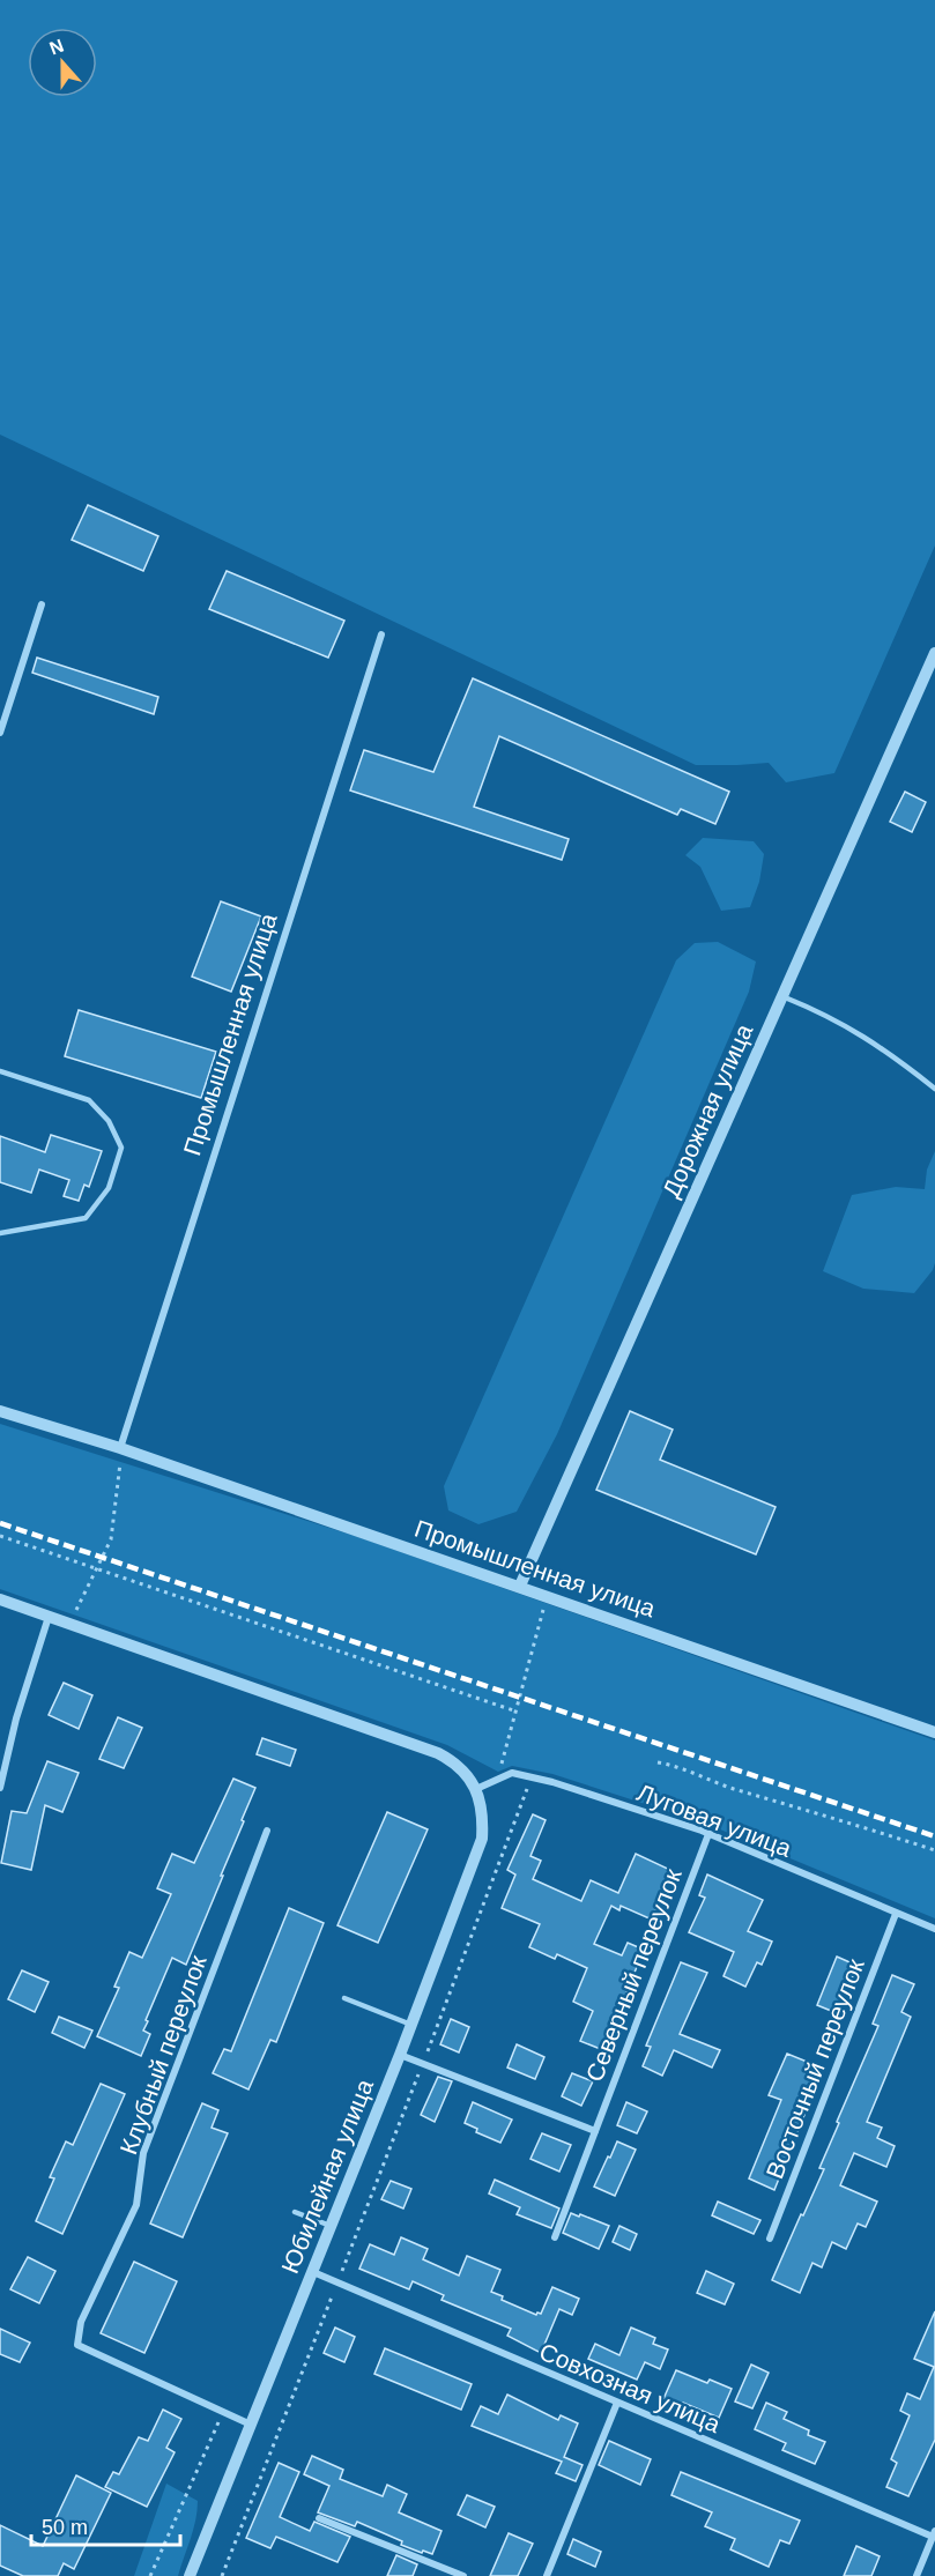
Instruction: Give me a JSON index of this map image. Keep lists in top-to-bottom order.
{
  "streets": {
    "street": [
      "Промышленная улица",
      "Дорожная улица",
      "Луговая улица",
      "Северный переулок",
      "Клубный переулок",
      "Восточный переулок",
      "Юбилейная улица",
      "Совхозная улица"
    ]
  },
  "crossings": [
    ["Промышленная улица", "Дорожная улица"],
    ["Луговая улица", "Северный переулок"],
    ["Луговая улица", "Восточный переулок"],
    ["Луговая улица", "Юбилейная улица"],
    ["Клубный переулок", "Юбилейная улица"],
    ["Юбилейная улица", "Совхозная улица"]
  ],
  "scale_bar": "50 m",
  "north": "top"
}
